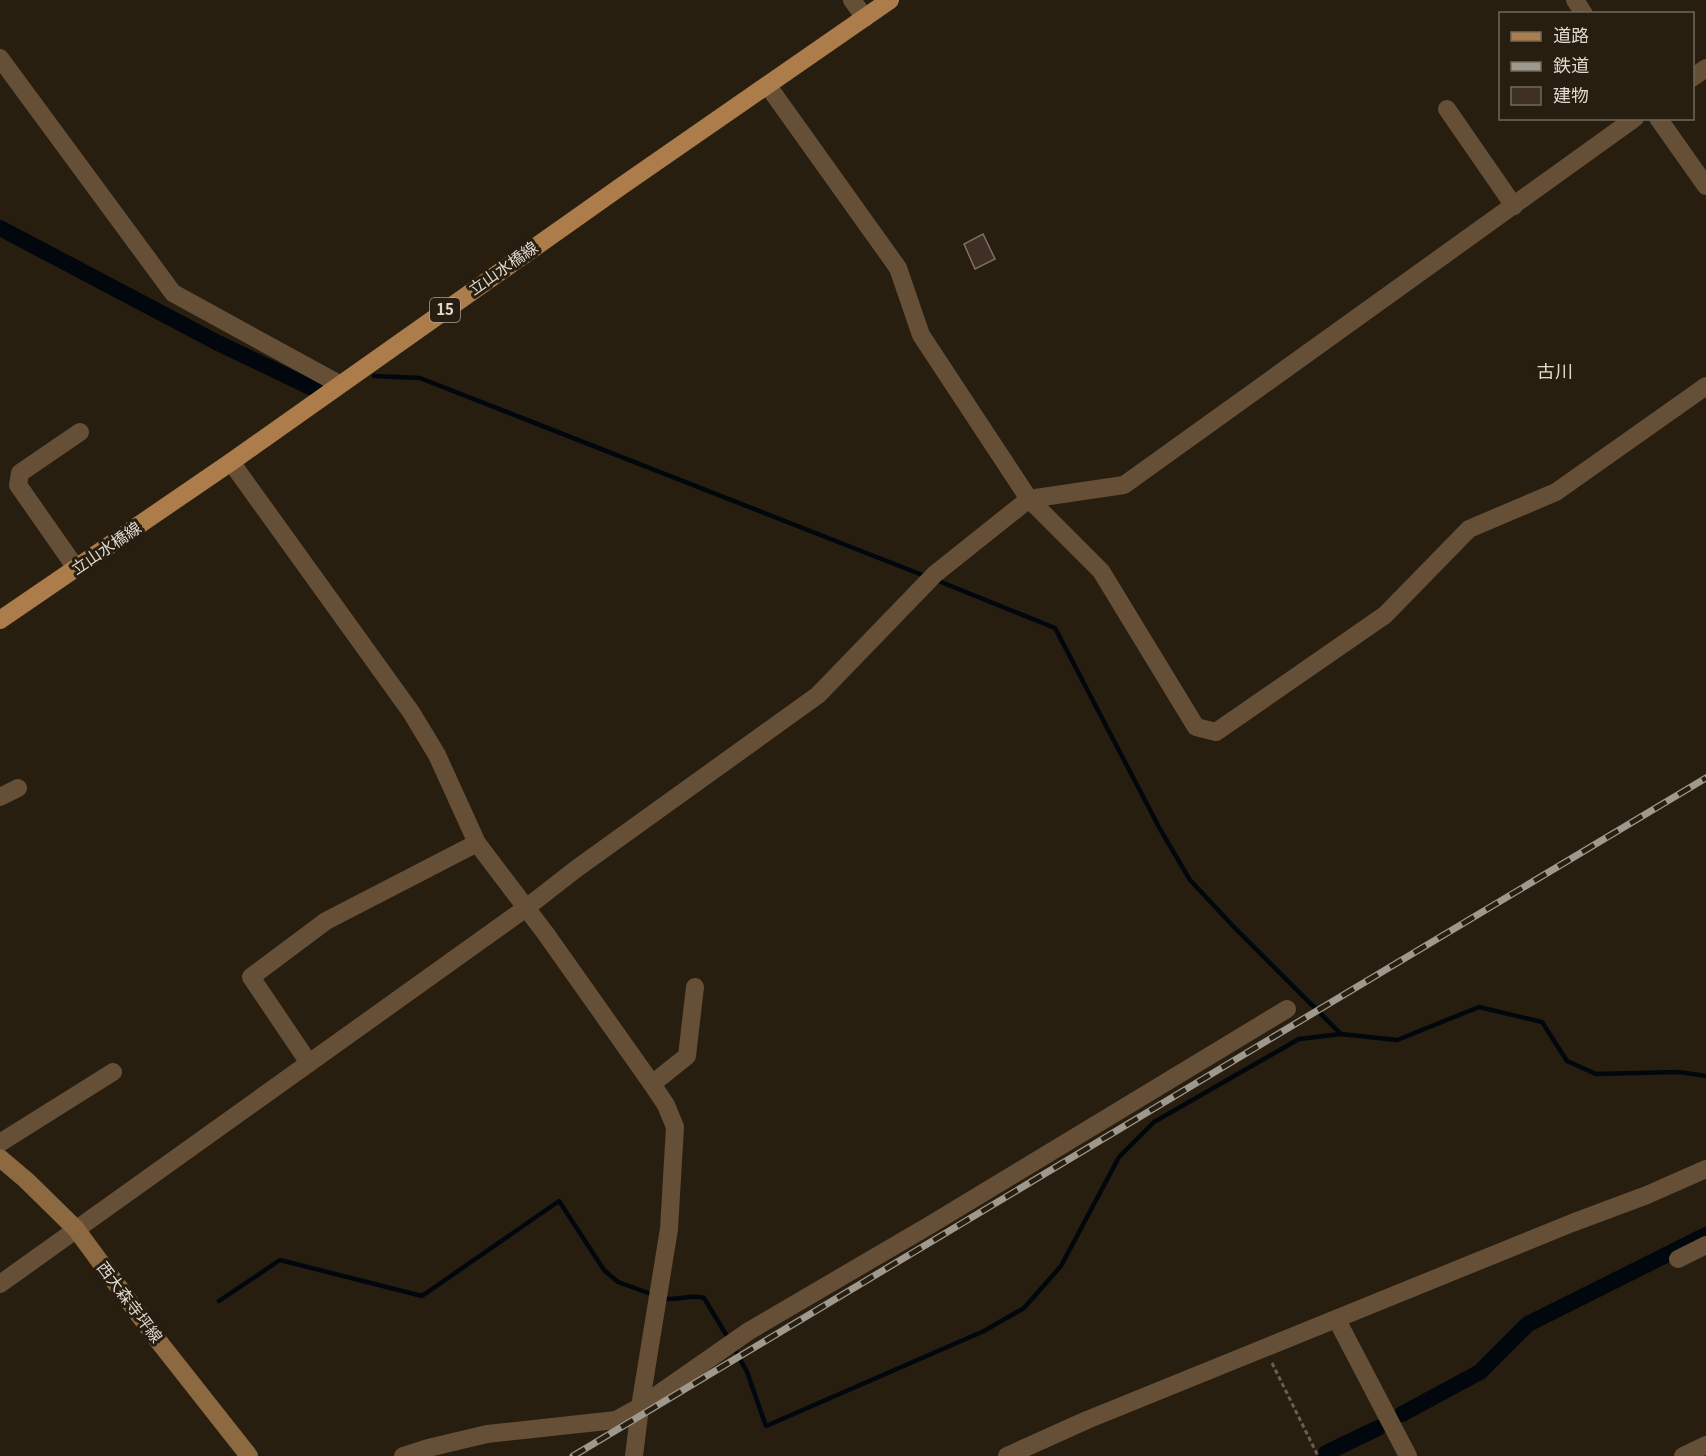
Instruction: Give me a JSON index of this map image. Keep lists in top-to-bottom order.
{
  "streets": {
    "main road": ["立山水橋線", "15", "西大森寺坪線"]
  },
  "districts": ["古川"],
  "legend": ["道路", "鉄道", "建物"]
}
